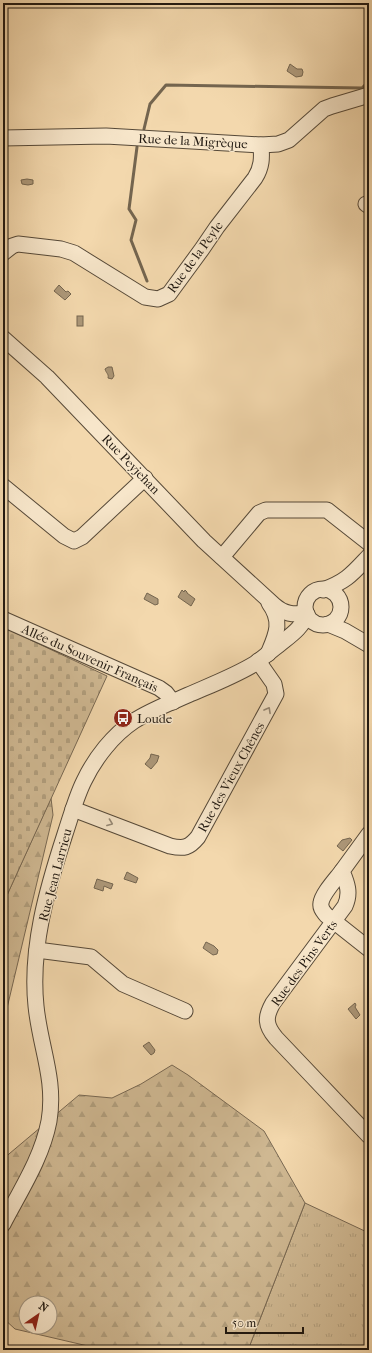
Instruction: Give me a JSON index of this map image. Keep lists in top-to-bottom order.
{
  "streets": {
    "street": [
      "Rue de la Migrèque",
      "Rue de la Peyle",
      "Rue Peyjehan",
      "Allée du Souvenir Français",
      "Rue des Vieux Chênes",
      "Rue Jean Larrieu",
      "Rue des Pins Verts"
    ]
  },
  "crossings": [
    ["Rue de la Migrèque", "Rue de la Peyle"],
    ["Rue Peyjehan", "Rue des Vieux Chênes"],
    ["Rue Peyjehan", "Rue Jean Larrieu"],
    ["Allée du Souvenir Français", "Rue Jean Larrieu"],
    ["Rue des Vieux Chênes", "Rue Jean Larrieu"]
  ],
  "places": {
    "bus stop": ["Loude"]
  },
  "scale_bar": "50 m",
  "north": "top right"
}
